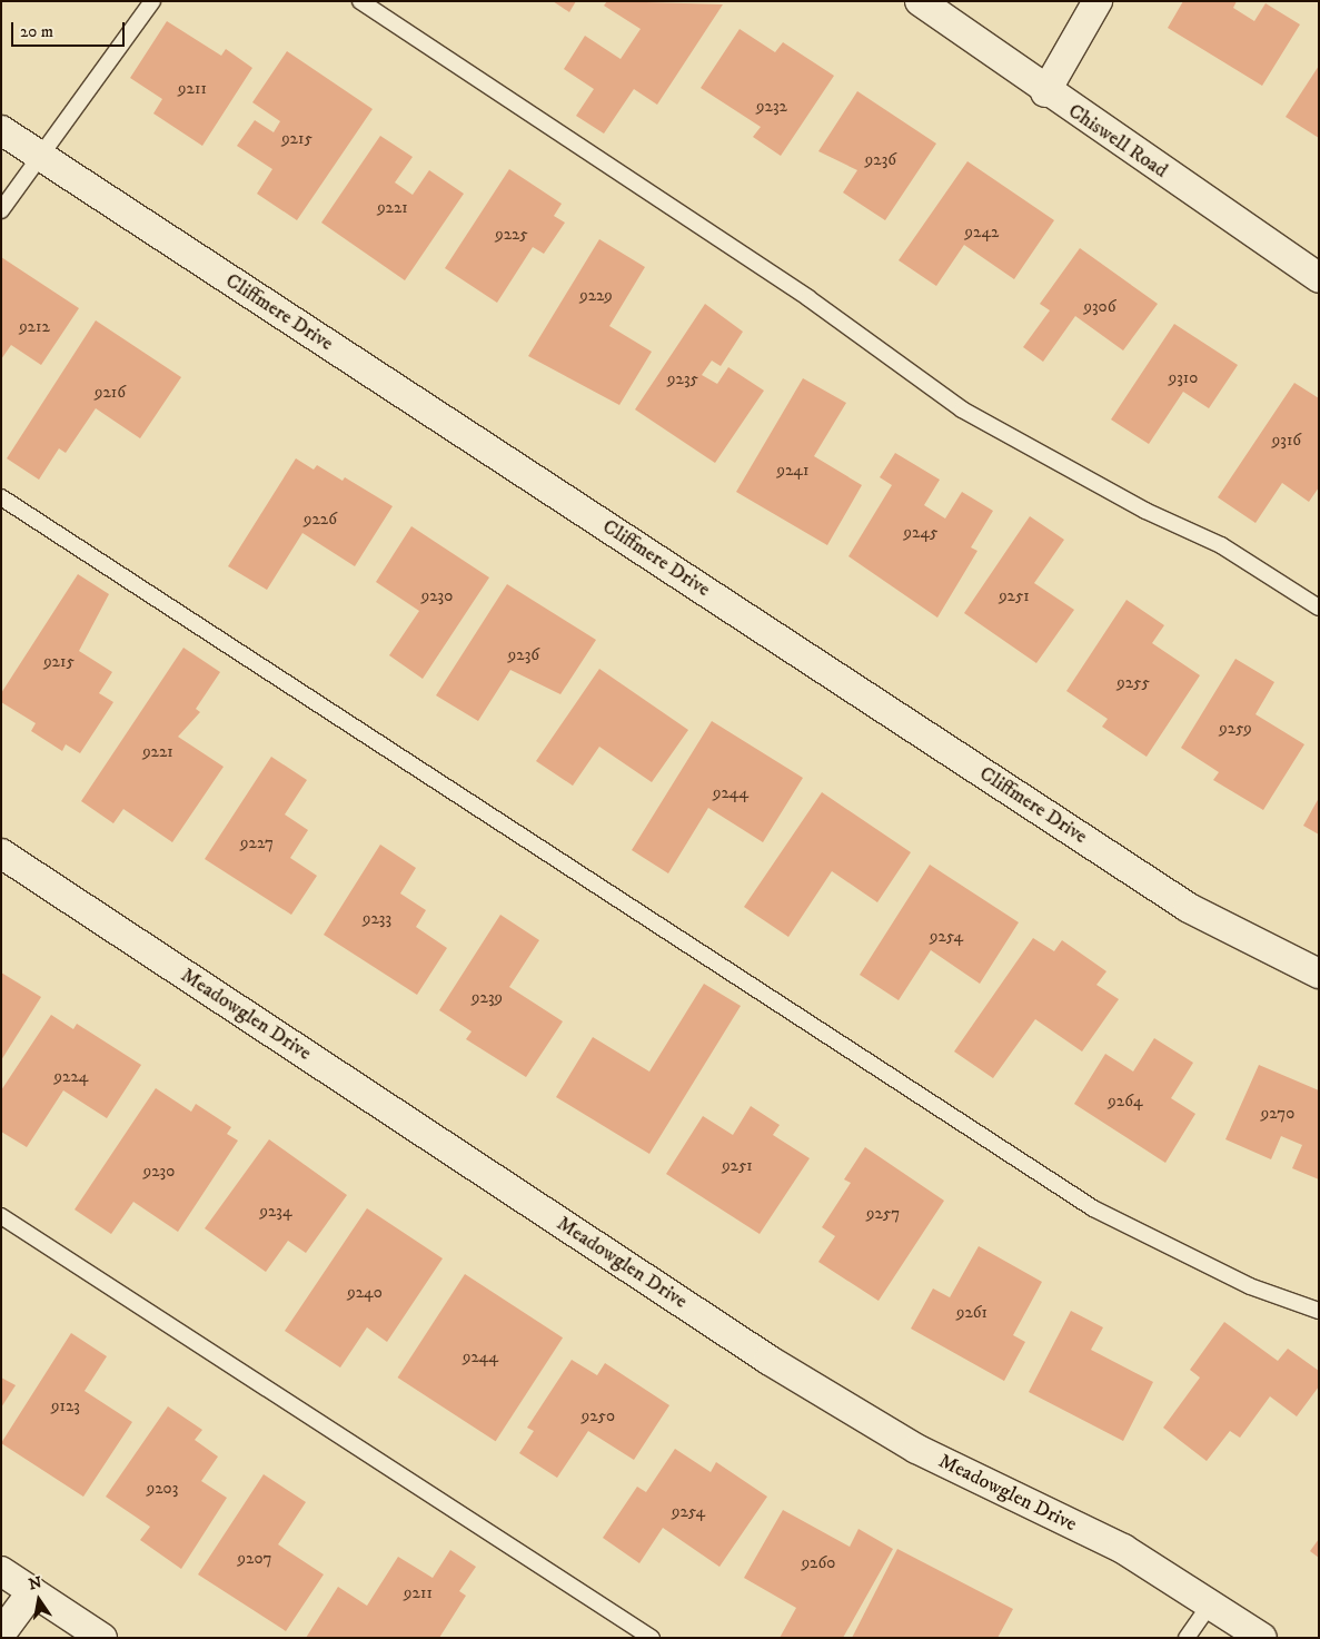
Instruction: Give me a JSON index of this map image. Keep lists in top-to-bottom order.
{
  "streets": {
    "street": ["Chiswell Road", "Cliffmere Drive", "Meadowglen Drive"]
  },
  "house_numbers": [
    "9211",
    "9232",
    "9215",
    "9236",
    "9221",
    "9242",
    "9225",
    "9229",
    "9306",
    "9212",
    "9310",
    "9235",
    "9216",
    "9316",
    "9241",
    "9226",
    "9245",
    "9230",
    "9251",
    "9236",
    "9215",
    "9255",
    "9259",
    "9221",
    "9244",
    "9227",
    "9233",
    "9254",
    "9239",
    "9224",
    "9264",
    "9270",
    "9251",
    "9230",
    "9234",
    "9257",
    "9240",
    "9261",
    "9244",
    "9123",
    "9250",
    "9203",
    "9254",
    "9207",
    "9260",
    "9211"
  ],
  "scale_bar": "20 m",
  "north": "top"
}
